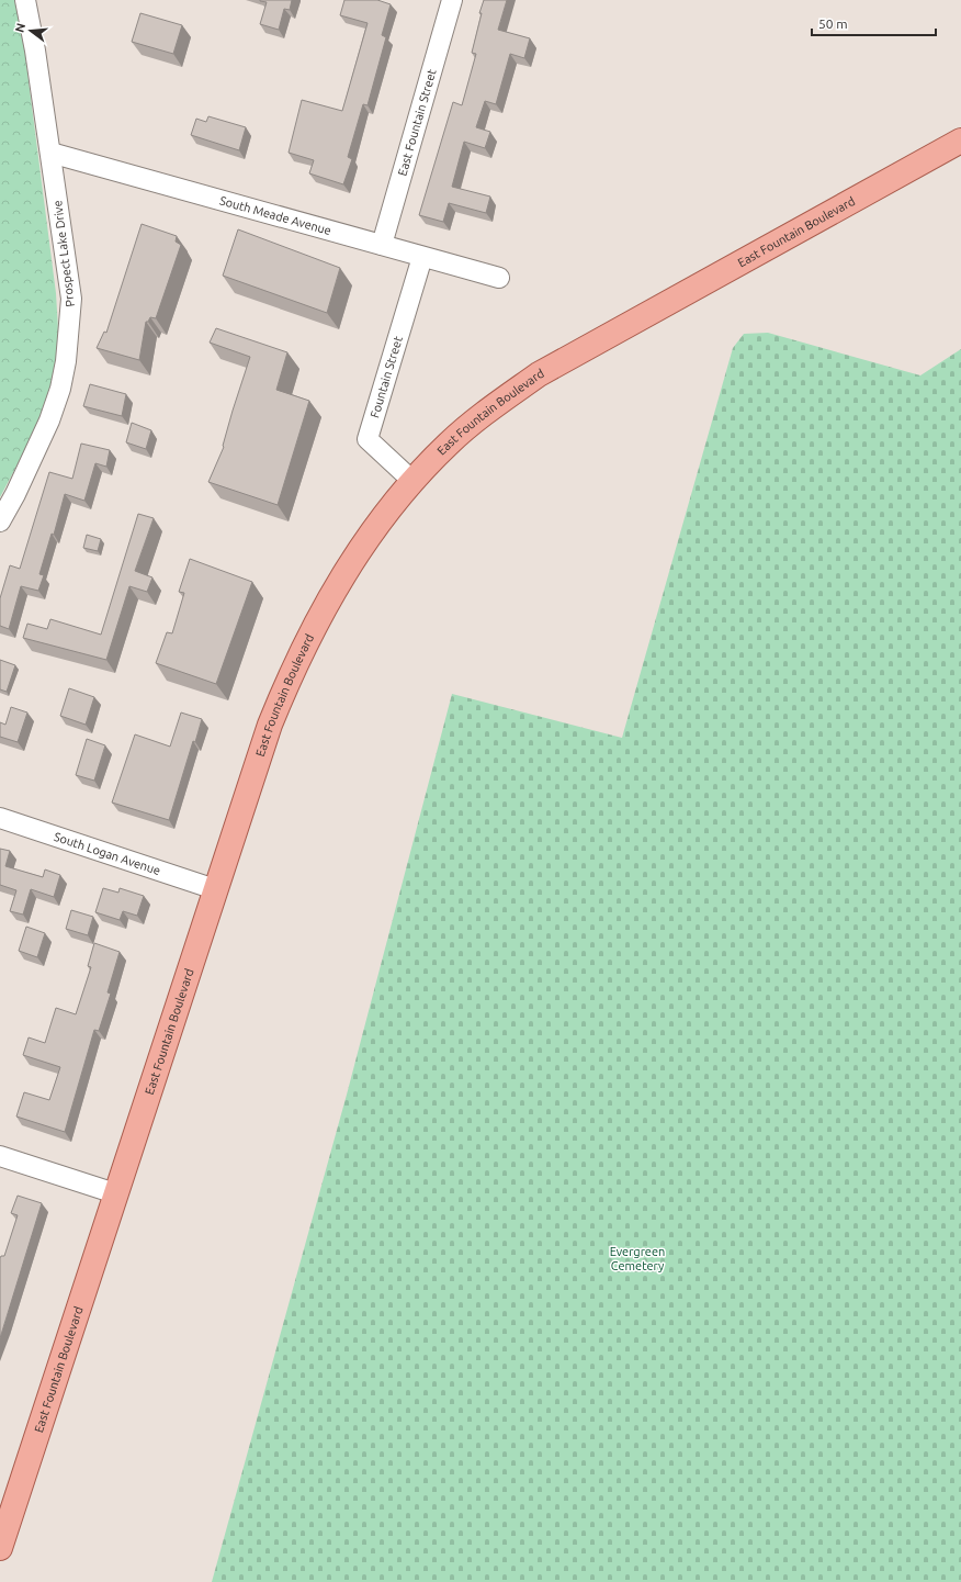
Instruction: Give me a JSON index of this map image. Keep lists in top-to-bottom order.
{
  "streets": {
    "main road": ["East Fountain Boulevard"],
    "street": [
      "East Fountain Street",
      "South Meade Avenue",
      "Prospect Lake Drive",
      "Fountain Street",
      "South Logan Avenue"
    ]
  },
  "crossings": [
    ["East Fountain Street", "South Meade Avenue"],
    ["South Meade Avenue", "Prospect Lake Drive"],
    ["South Meade Avenue", "Fountain Street"],
    ["East Fountain Boulevard", "Fountain Street"],
    ["East Fountain Boulevard", "South Logan Avenue"]
  ],
  "parks": ["Evergreen Cemetery"],
  "scale_bar": "50 m",
  "north": "left"
}
